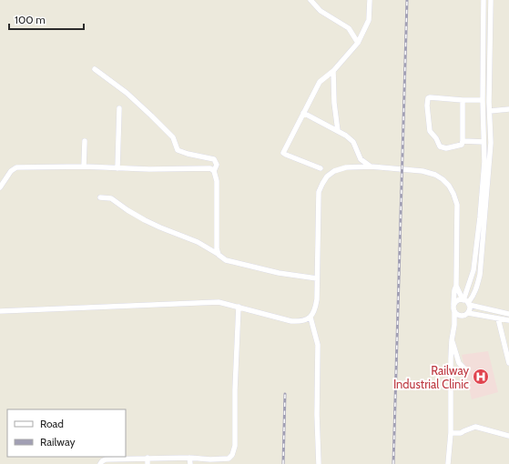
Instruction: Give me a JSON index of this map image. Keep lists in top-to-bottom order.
{
  "places": {
    "hospital": ["Railway Industrial Clinic"]
  },
  "legend": ["Road", "Railway"],
  "scale_bar": "100 m"
}
